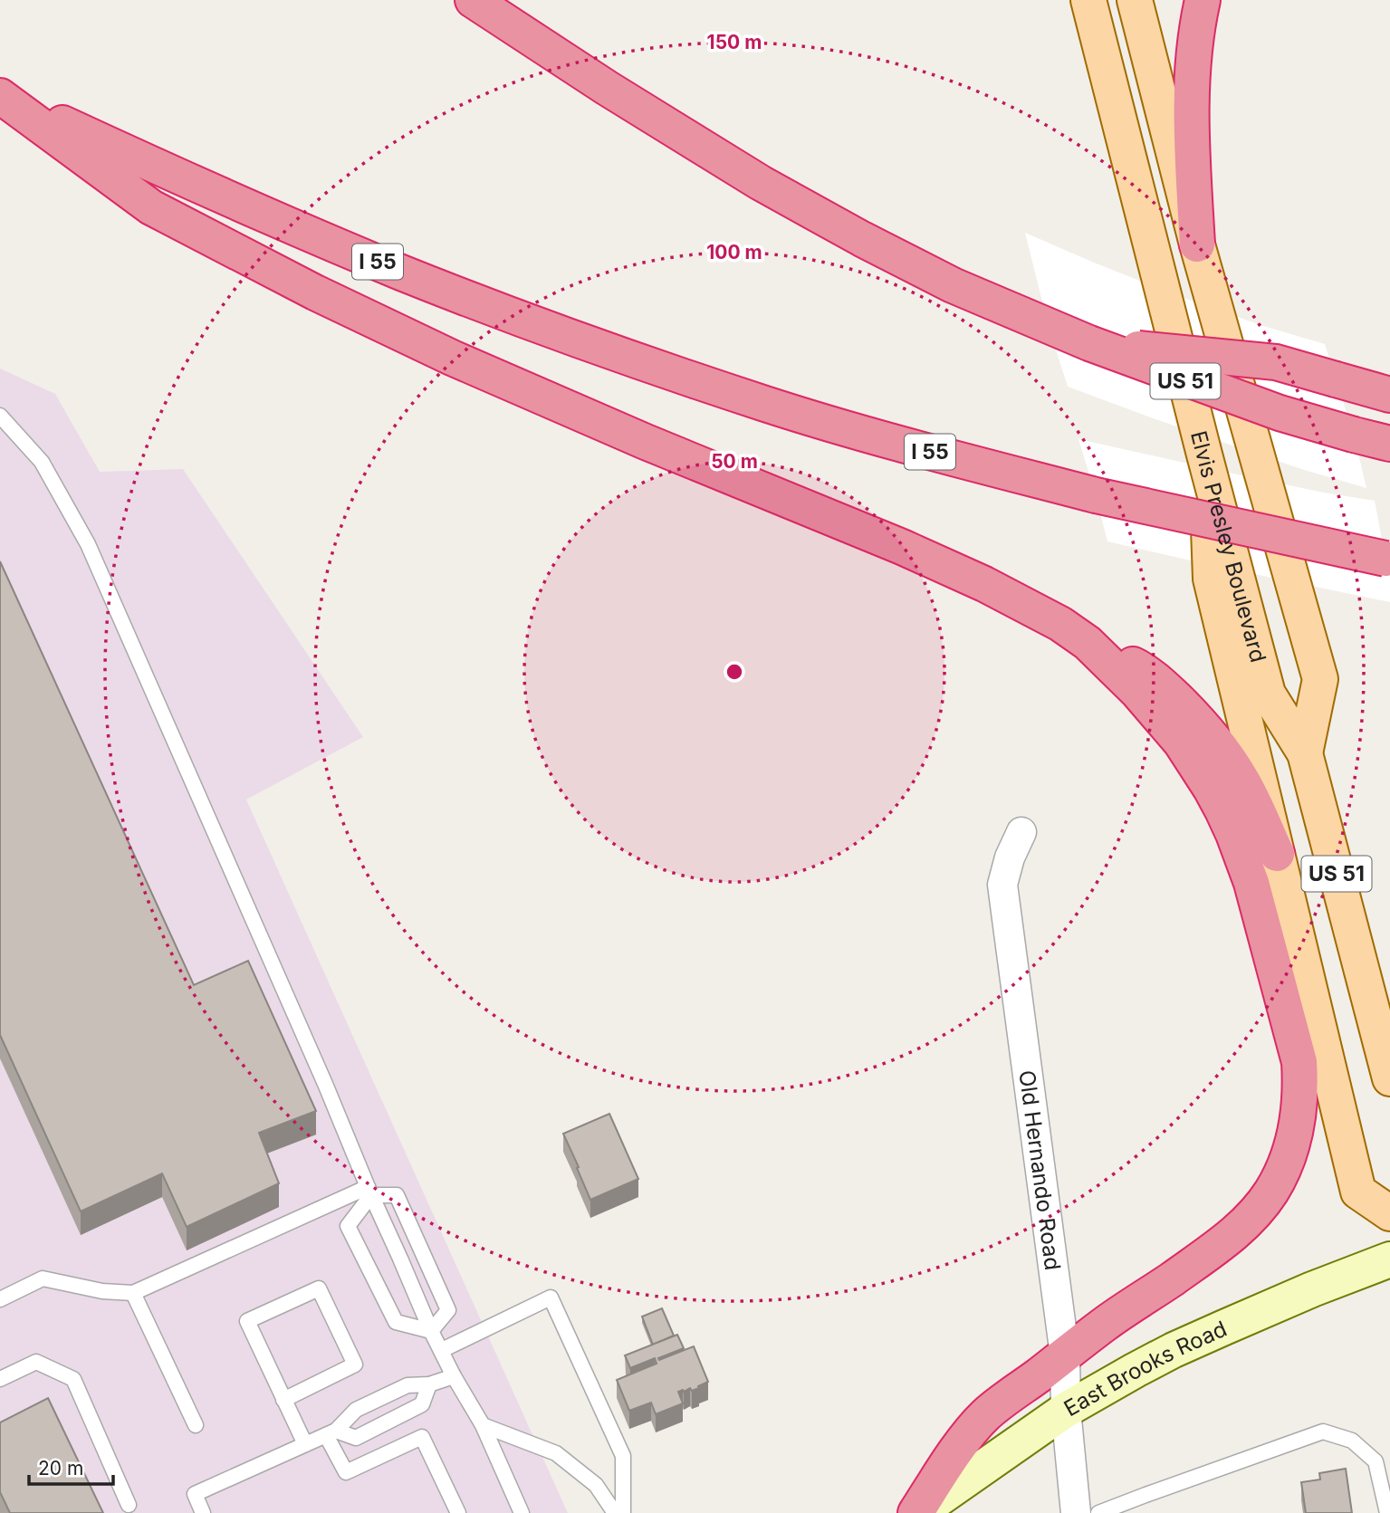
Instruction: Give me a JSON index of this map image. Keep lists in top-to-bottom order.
{
  "streets": {
    "highway": ["I 55"],
    "main road": ["US 51", "Elvis Presley Boulevard", "East Brooks Road"],
    "street": ["Old Hernando Road"]
  },
  "crossings": [
    ["Old Hernando Road", "East Brooks Road"]
  ],
  "scale_bar": "20 m",
  "rings": ["150 m", "100 m", "50 m"]
}
